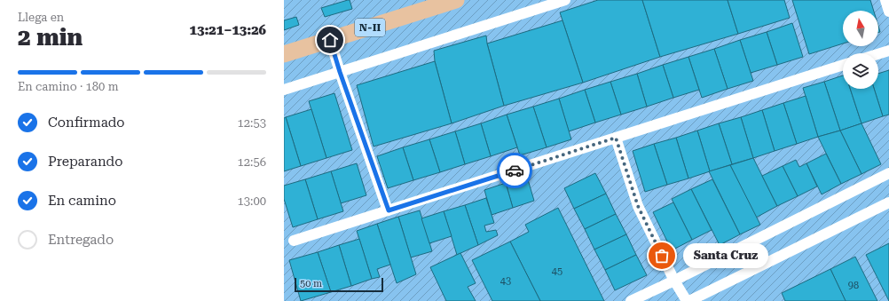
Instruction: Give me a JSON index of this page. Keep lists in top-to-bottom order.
{
  "streets": {
    "main road": ["N-II"]
  },
  "places": ["Santa Cruz"],
  "house_numbers": ["45", "43", "98"],
  "scale_bar": "50 m",
  "north": "top",
  "page": {
    "heading": ["2 min", "Llega en", "13:21–13:26"],
    "bar": "En camino · 180 m",
    "list": [
      ["Confirmado", "12:53"],
      ["Preparando", "12:56"],
      ["En camino", "13:00"],
      "Entregado"
    ],
    "bubble": "Santa Cruz",
    "scale": "50 m"
  }
}
